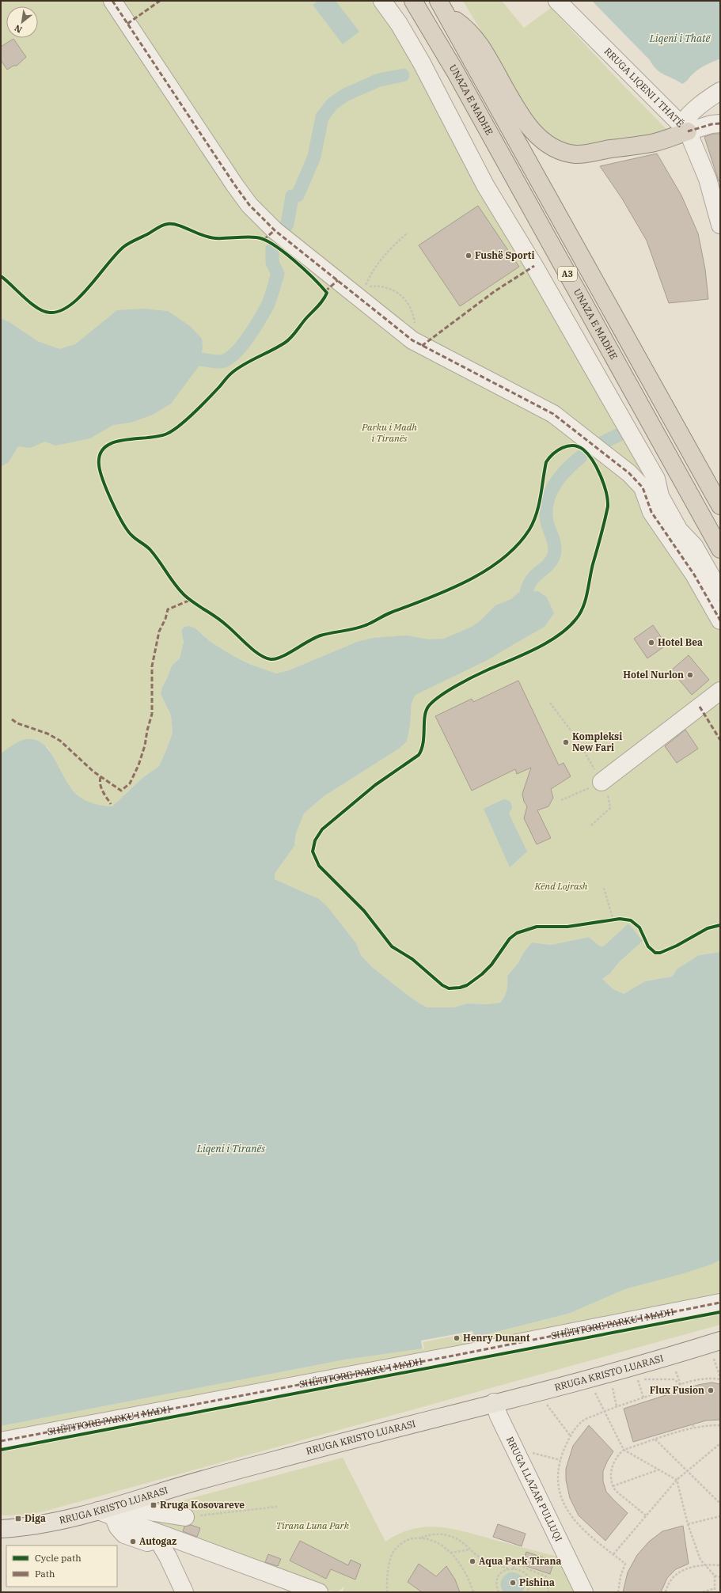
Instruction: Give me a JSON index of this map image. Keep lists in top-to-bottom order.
{
  "streets": {
    "highway": ["UNAZA E MADHE", "A3"],
    "main road": ["RRUGA KRISTO LUARASI"],
    "street": ["RRUGA LIQENI I THATË", "SHËTITORE PARKU I MADH", "RRUGA LLAZAR PULLUQI"]
  },
  "crossings": [
    ["RRUGA KRISTO LUARASI", "RRUGA LLAZAR PULLUQI"]
  ],
  "water": ["Liqeni i Thatë", "Liqeni i Tiranës"],
  "parks": ["Parku i Madh i Tiranës", "Kënd Lojrash", "Tirana Luna Park"],
  "places": {
    "other": [
      "Fushë Sporti",
      "Hotel Bea",
      "Hotel Nurlon",
      "Kompleksi New Fari",
      "Henry Dunant",
      "Flux Fusion",
      "Autogaz",
      "Aqua Park Tirana",
      "Pishina"
    ],
    "transit": ["Rruga Kosovareve", "Diga"]
  },
  "legend": ["Cycle path", "Path"],
  "north": "bottom left"
}
